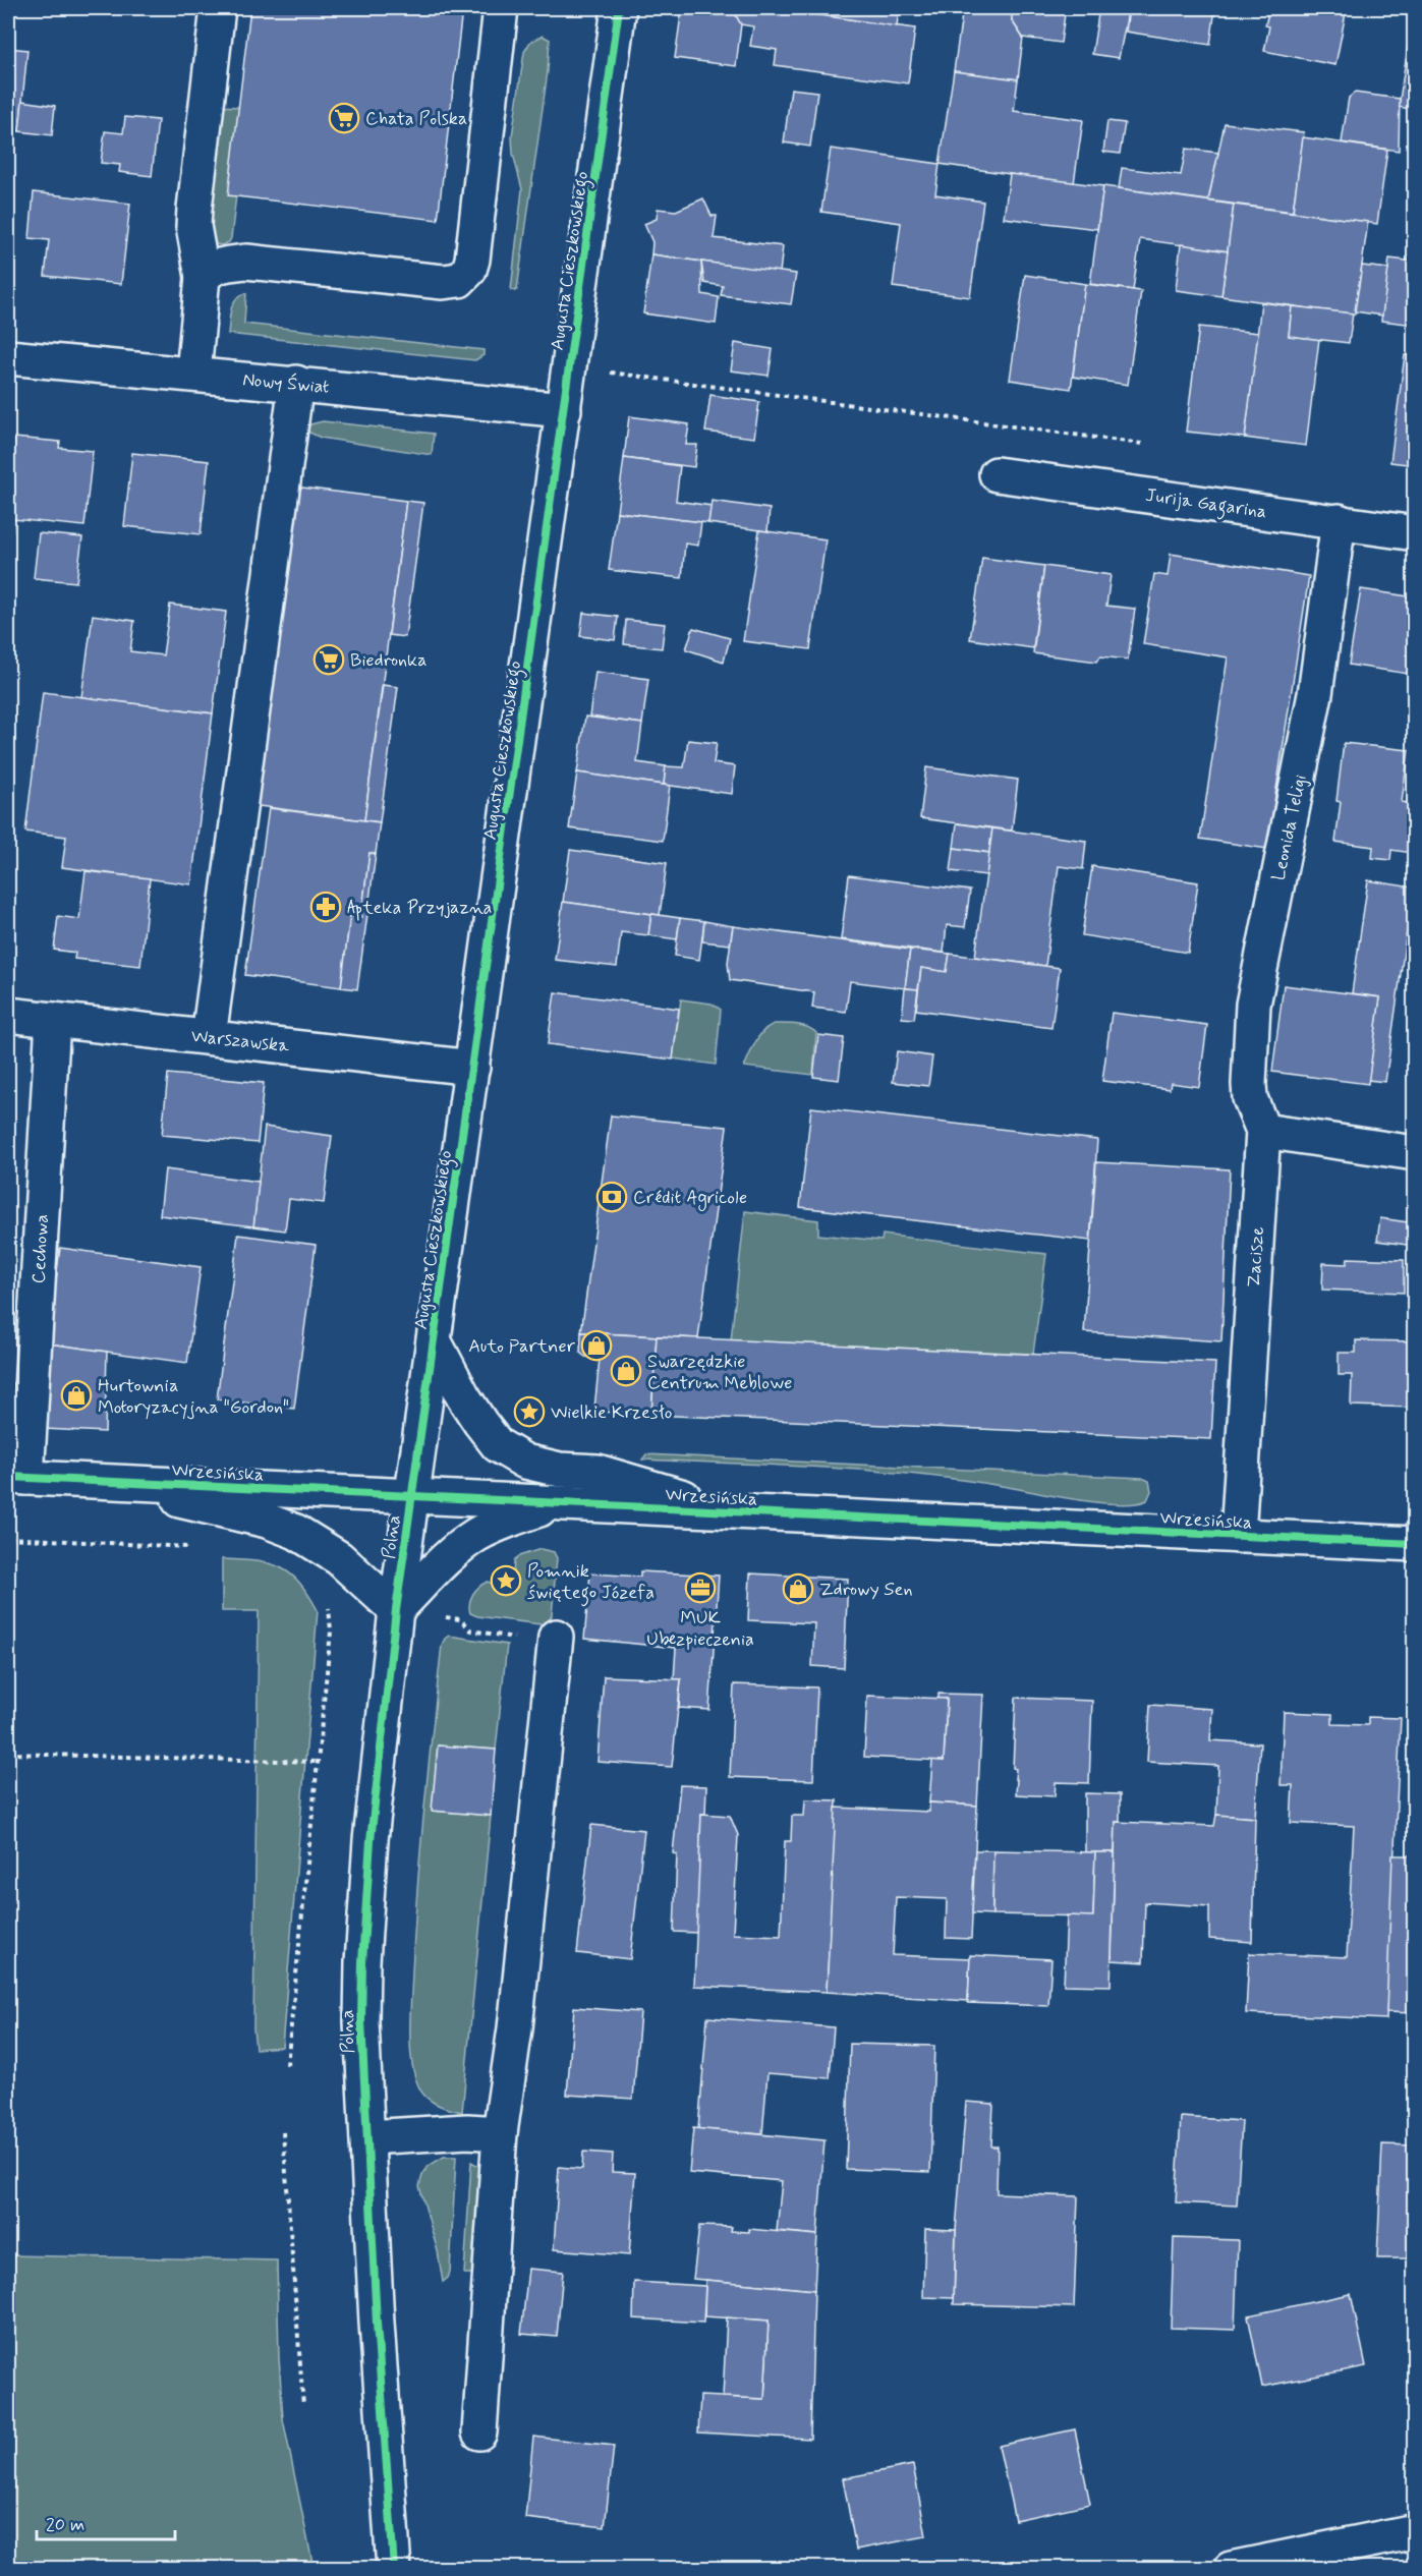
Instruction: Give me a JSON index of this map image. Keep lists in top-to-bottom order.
{
  "streets": {
    "street": [
      "Augusta Cieszkowskiego",
      "Nowy Świat",
      "Jurija Gagarina",
      "Leonida Teligi",
      "Warszawska",
      "Cechowa",
      "Zacisze",
      "Wrzesińska",
      "Polna"
    ]
  },
  "crossings": [
    ["Augusta Cieszkowskiego", "Nowy Świat"],
    ["Augusta Cieszkowskiego", "Warszawska"],
    ["Augusta Cieszkowskiego", "Wrzesińska"],
    ["Augusta Cieszkowskiego", "Polna"],
    ["Jurija Gagarina", "Leonida Teligi"],
    ["Leonida Teligi", "Zacisze"],
    ["Warszawska", "Cechowa"],
    ["Cechowa", "Wrzesińska"],
    ["Zacisze", "Wrzesińska"],
    ["Wrzesińska", "Polna"]
  ],
  "places": {
    "supermarket": ["Chata Polska", "Biedronka"],
    "pharmacy": ["Apteka Przyjazna"],
    "bank": ["Crédit Agricole"],
    "shop": [
      "Auto Partner",
      "Swarzędzkie Centrum Meblowe",
      "Hurtownia Motoryzacyjna \"Gordon\"",
      "Zdrowy Sen"
    ],
    "place": ["Wielkie Krzesło", "Pomnik świętego Józefa"],
    "office": ["MUK Ubezpieczenia"]
  },
  "scale_bar": "20 m"
}
